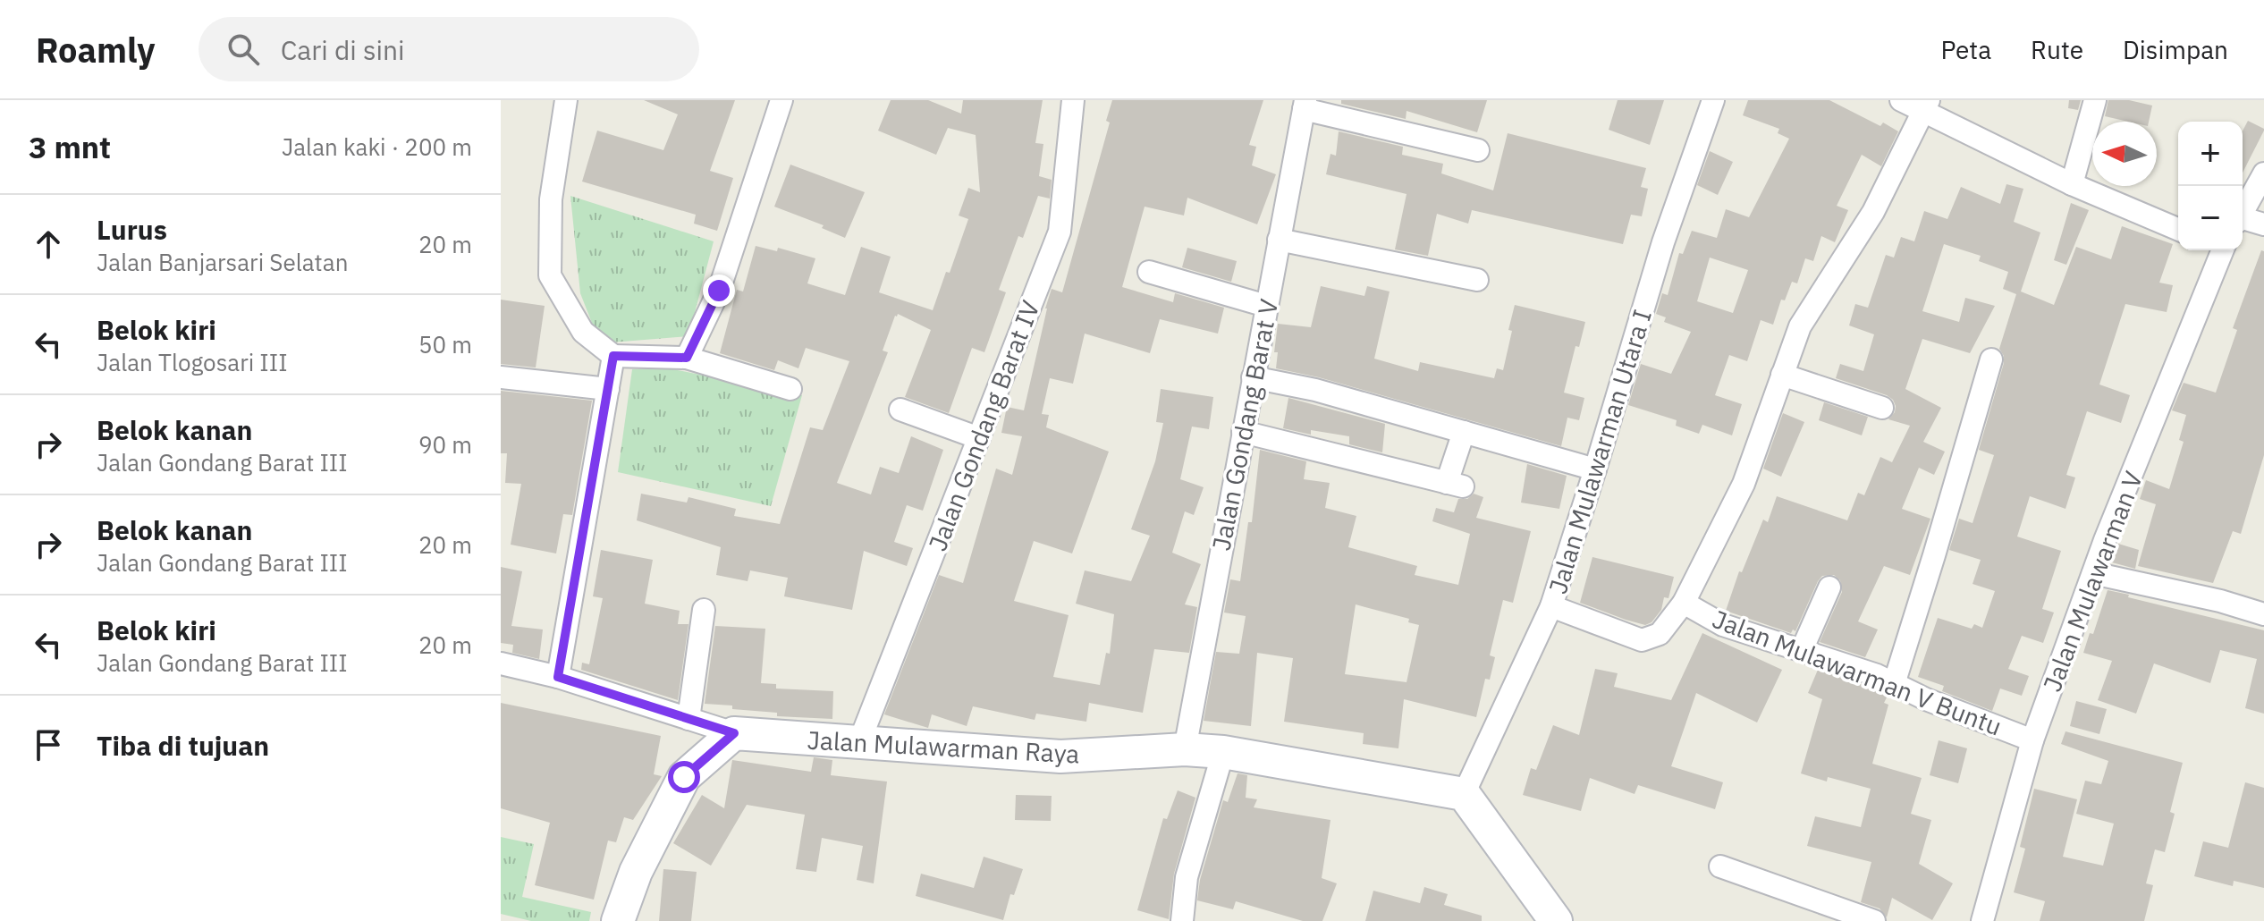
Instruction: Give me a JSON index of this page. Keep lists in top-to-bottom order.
{
  "streets": {
    "main road": ["Jalan Mulawarman Raya"],
    "street": [
      "Jalan Gondang Barat V",
      "Jalan Gondang Barat IV",
      "Jalan Mulawarman Utara I",
      "Jalan Mulawarman V",
      "Jalan Mulawarman V Buntu"
    ]
  },
  "crossings": [
    ["Jalan Gondang Barat V", "Jalan Mulawarman Raya"],
    ["Jalan Gondang Barat IV", "Jalan Mulawarman Raya"],
    ["Jalan Mulawarman Utara I", "Jalan Mulawarman Raya"],
    ["Jalan Mulawarman V", "Jalan Mulawarman V Buntu"]
  ],
  "north": "left",
  "page": {
    "header": "Roamly",
    "search": "Cari di sini",
    "nav": ["Peta", "Rute", "Disimpan"],
    "heading": ["3 mnt", "Jalan kaki · 200 m"],
    "map_buttons": ["+", "−"],
    "list": [
      ["Lurus", "Jalan Banjarsari Selatan", "20 m"],
      ["Belok kiri", "Jalan Tlogosari III", "50 m"],
      ["Belok kanan", "Jalan Gondang Barat III", "90 m"],
      ["Belok kanan", "Jalan Gondang Barat III", "20 m"],
      ["Belok kiri", "Jalan Gondang Barat III", "20 m"],
      "Tiba di tujuan"
    ]
  }
}
